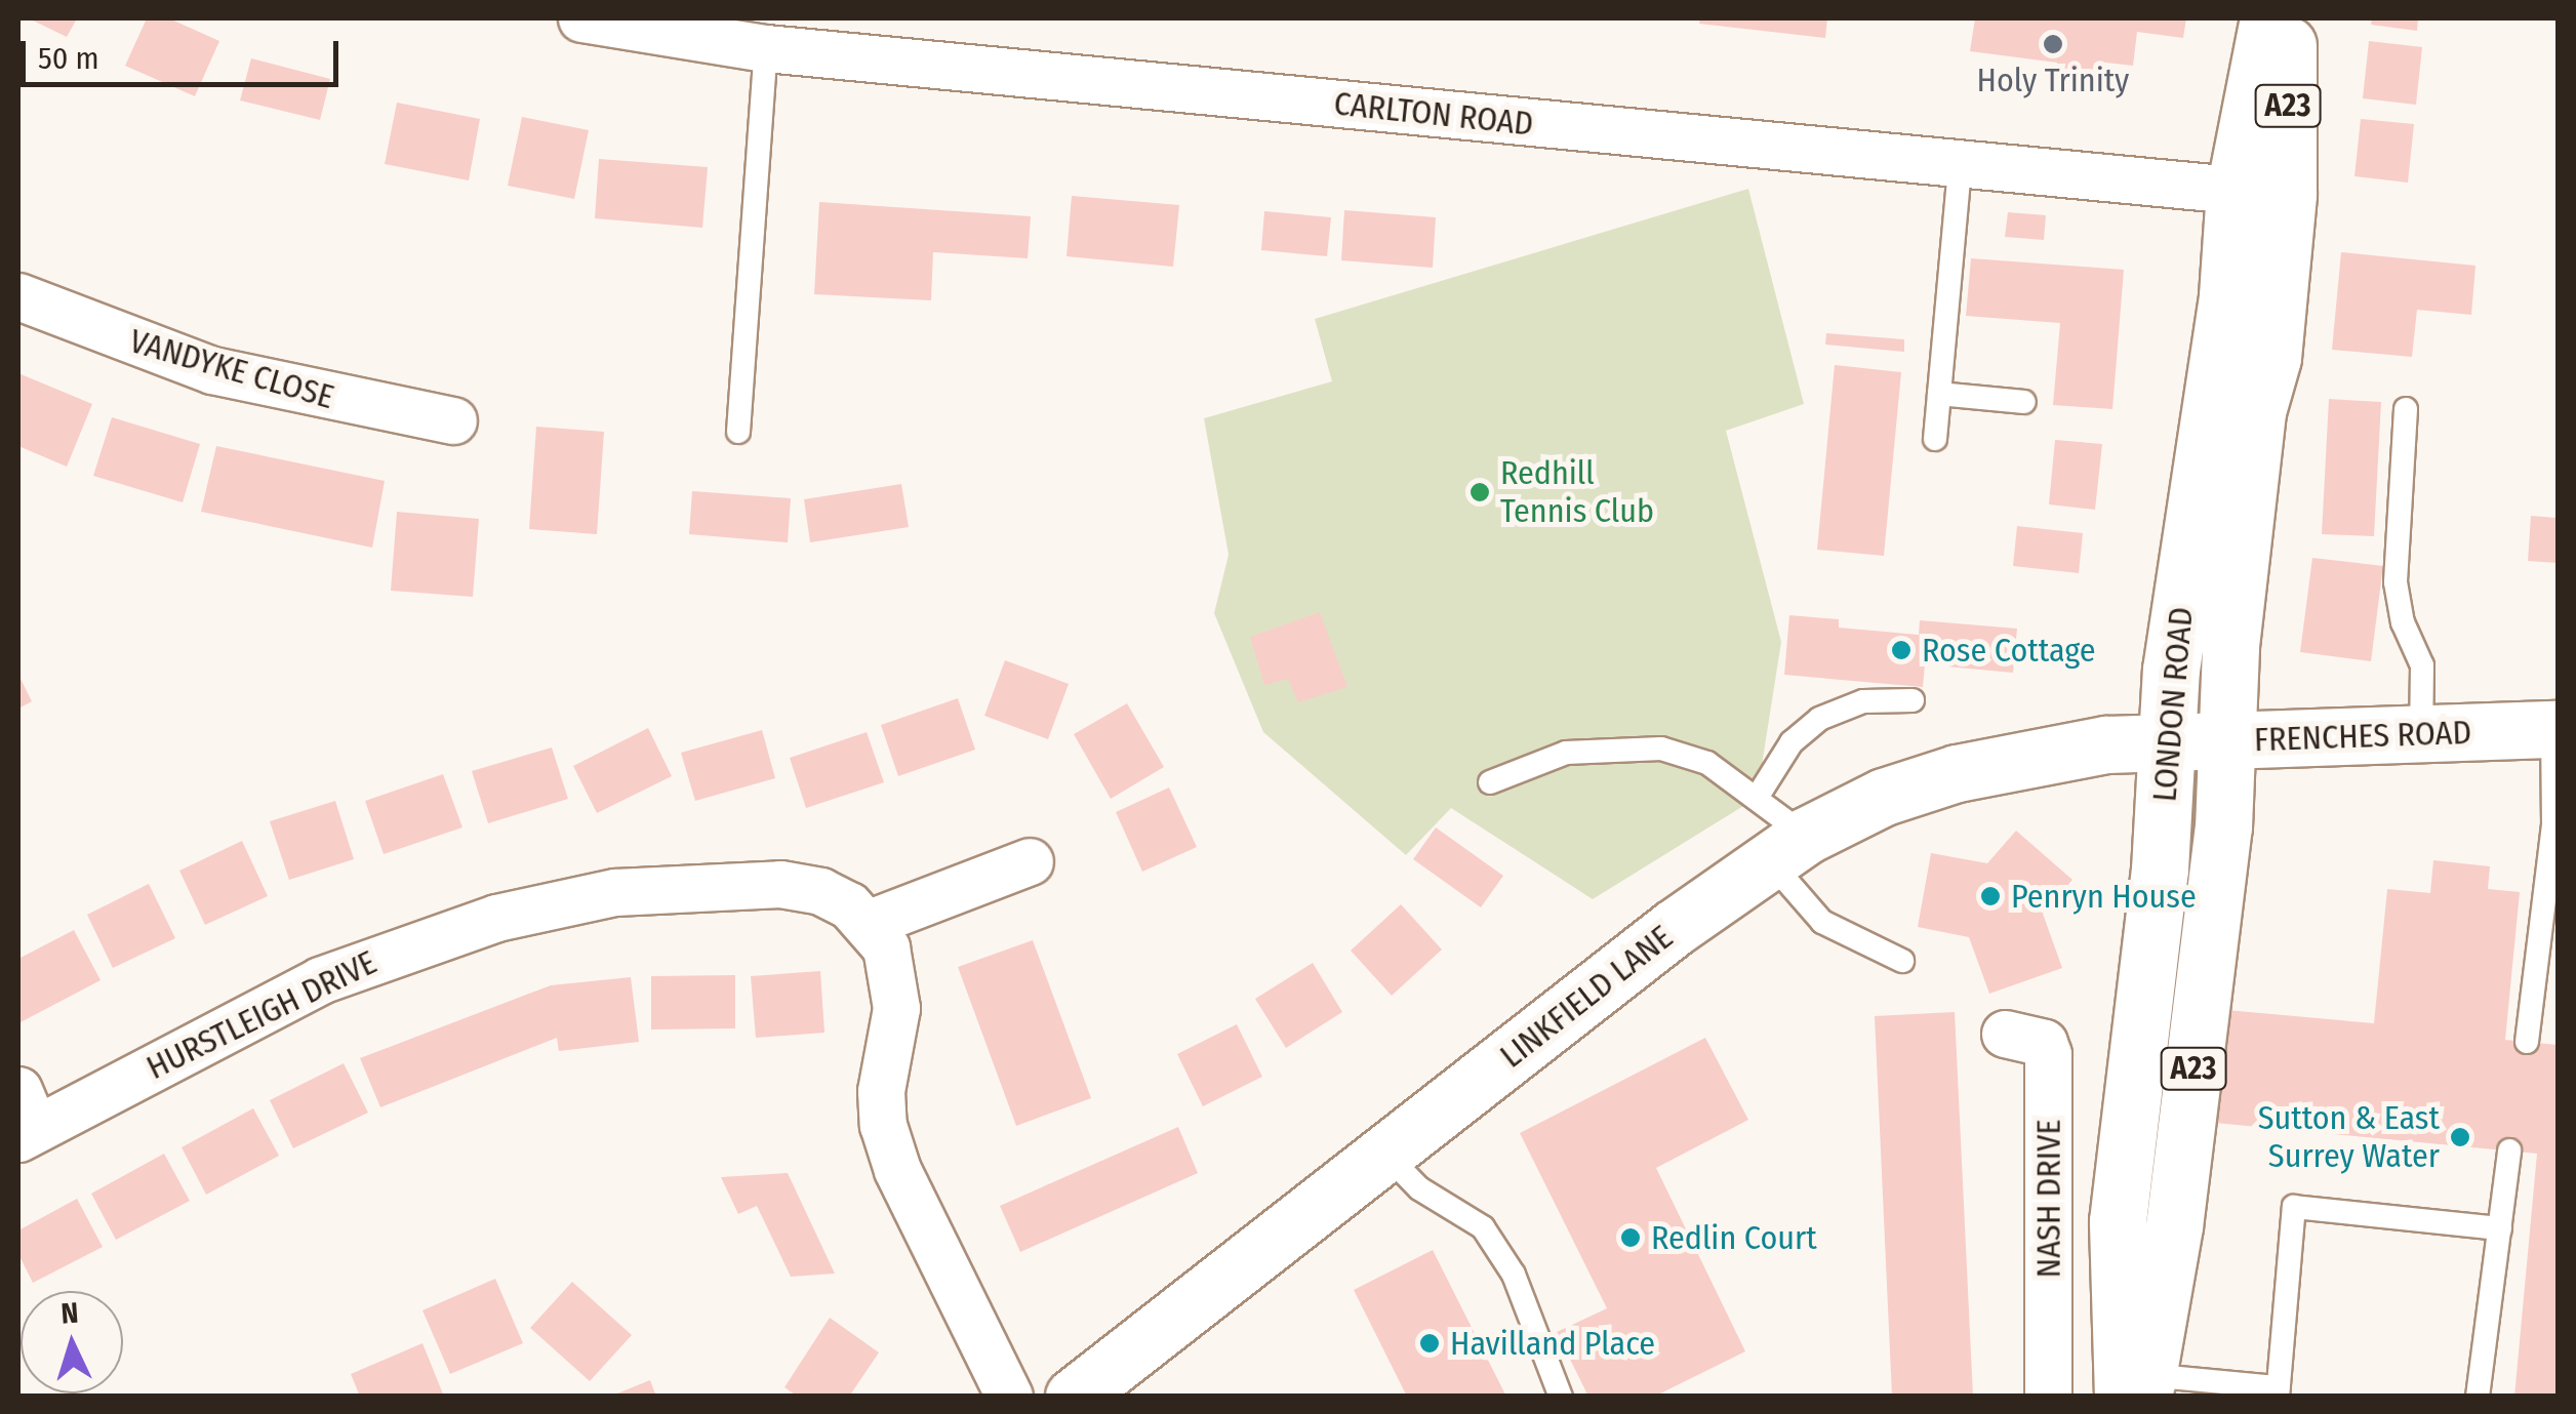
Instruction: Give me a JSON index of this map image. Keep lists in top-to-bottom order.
{
  "streets": {
    "main road": [
      "A23",
      "LONDON ROAD",
      "FRENCHES ROAD",
      "LINKFIELD LANE"
    ],
    "street": [
      "CARLTON ROAD",
      "VANDYKE CLOSE",
      "HURSTLEIGH DRIVE",
      "NASH DRIVE"
    ]
  },
  "crossings": [
    ["CARLTON ROAD", "LONDON ROAD"],
    ["LONDON ROAD", "FRENCHES ROAD"],
    ["LONDON ROAD", "LINKFIELD LANE"],
    ["FRENCHES ROAD", "LINKFIELD LANE"]
  ],
  "places": [
    "Holy Trinity",
    "Redhill Tennis Club",
    "Rose Cottage",
    "Penryn House",
    "Sutton & East Surrey Water",
    "Redlin Court",
    "Havilland Place"
  ],
  "scale_bar": "50 m",
  "north": "top"
}
